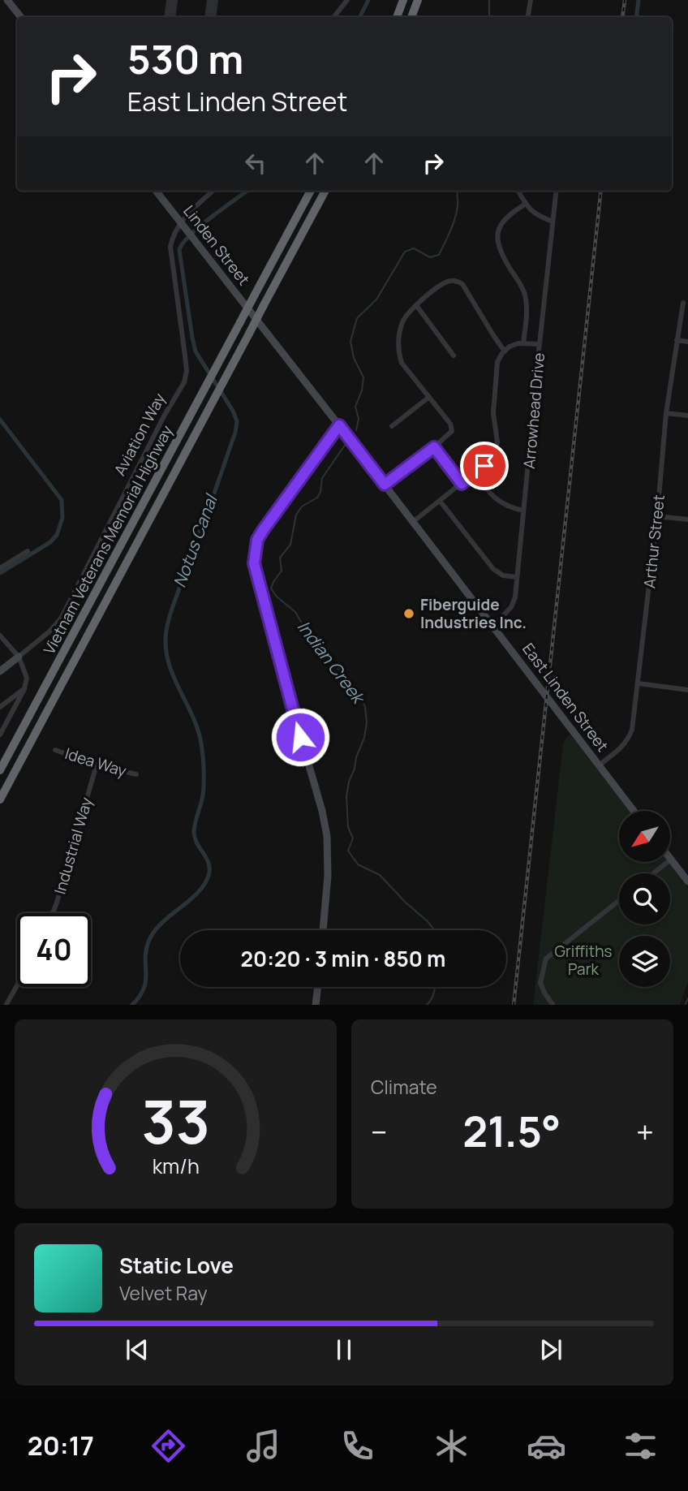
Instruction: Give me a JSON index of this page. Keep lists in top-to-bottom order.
{
  "streets": {
    "highway": ["Vietnam Veterans Memorial Highway"],
    "main road": ["Linden Street", "Aviation Way", "East Linden Street"],
    "street": [
      "Arrowhead Drive",
      "Arthur Street",
      "Idea Way",
      "Industrial Way"
    ]
  },
  "crossings": [
    ["Linden Street", "Aviation Way"],
    ["Linden Street", "East Linden Street"],
    ["Arrowhead Drive", "East Linden Street"],
    ["Arthur Street", "East Linden Street"],
    ["Idea Way", "Industrial Way"]
  ],
  "water": ["Notus Canal", "Indian Creek"],
  "parks": ["Griffiths Park"],
  "places": ["Fiberguide Industries Inc."],
  "north": "bottom left",
  "page": {
    "turn": ["530 m", "East Linden Street"],
    "limit": "40",
    "trip": "20:20 · 3 min · 850 m",
    "tile": "Climate",
    "heat": ["−", "21.5°", "+"],
    "song": ["Static Love", "Velvet Ray"],
    "tabs": "20:17",
    "gauge": ["33", "km/h"]
  }
}
